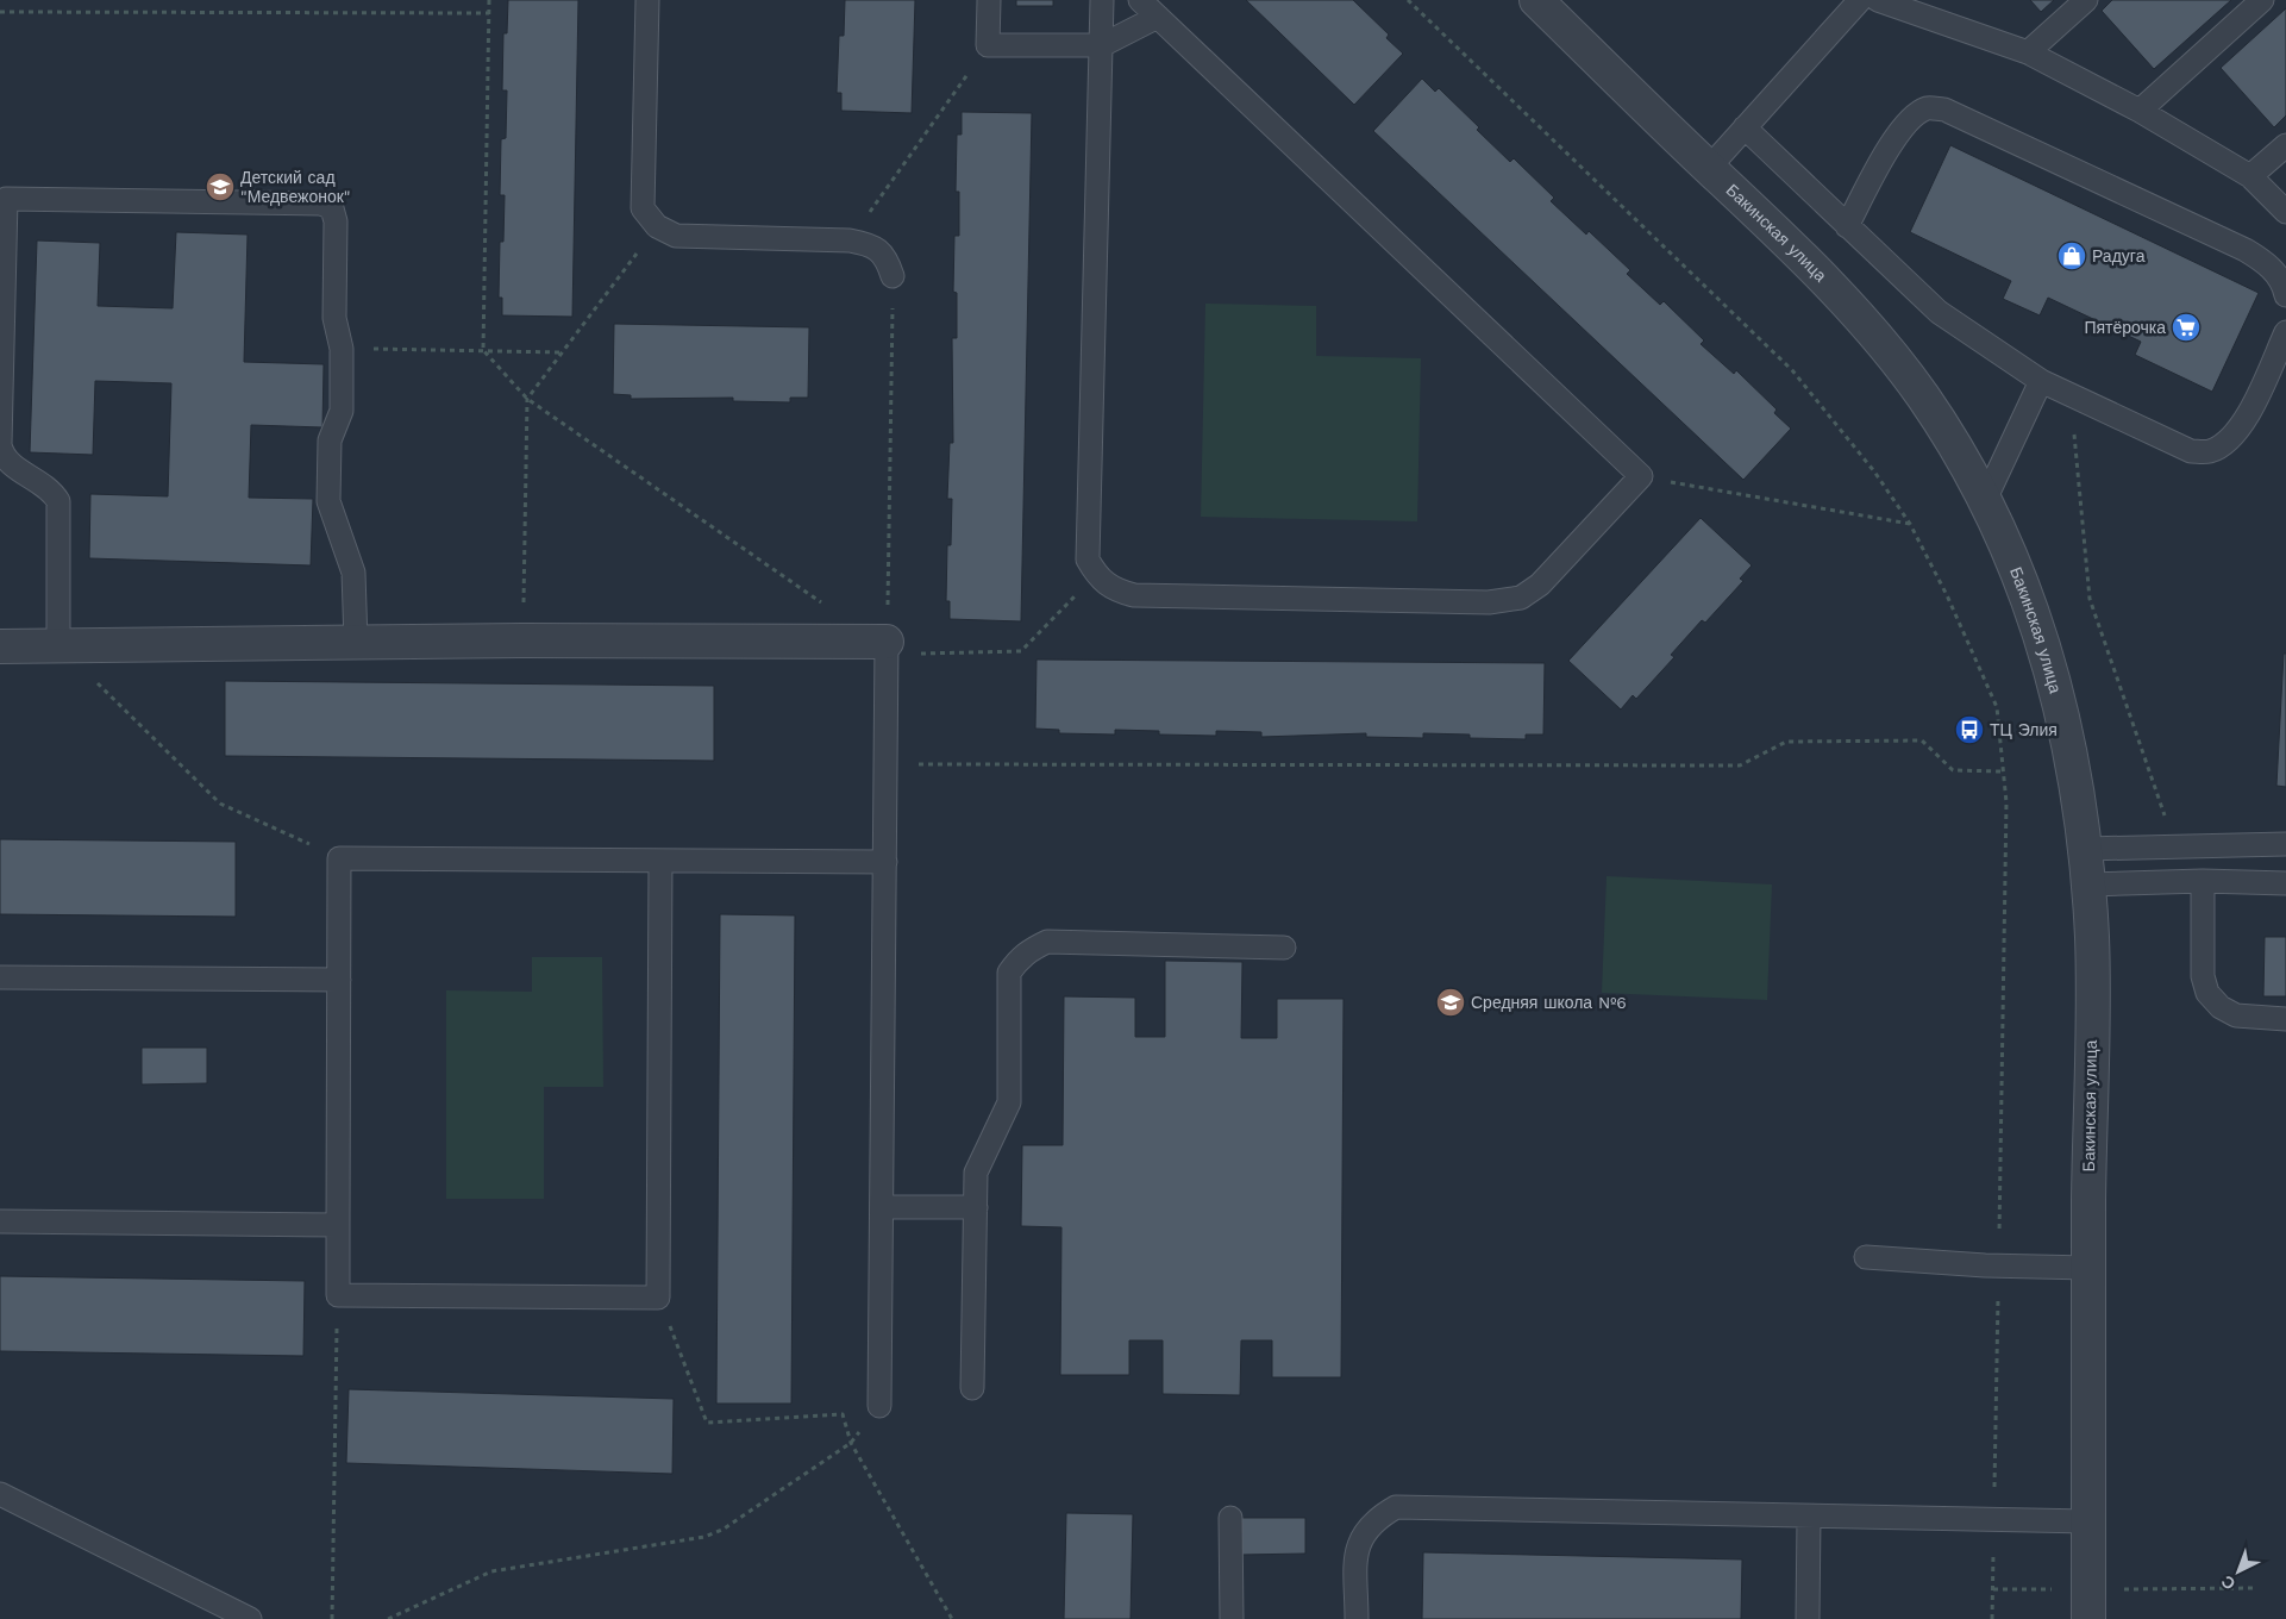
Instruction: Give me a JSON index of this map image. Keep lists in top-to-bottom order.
{
  "streets": {
    "street": ["Бакинская улица"]
  },
  "places": {
    "school or university": ["Детский сад \"Медвежонок\"", "Средняя школа №6"],
    "shop": ["Радуга"],
    "supermarket": ["Пятёрочка"],
    "bus stop": ["ТЦ Элия"]
  },
  "north": "bottom left"
}
